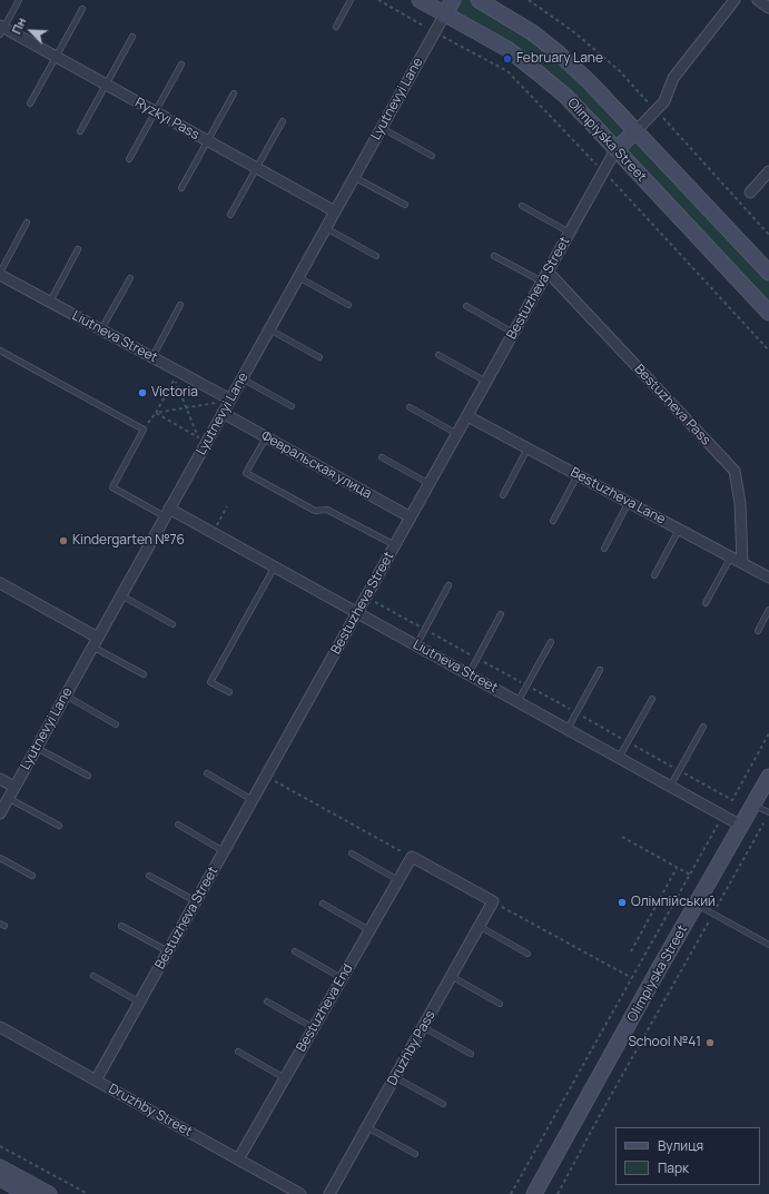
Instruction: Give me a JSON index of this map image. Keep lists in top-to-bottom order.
{
  "streets": {
    "main road": ["Olimpiyska Street", "Bestuzheva Street"],
    "street": [
      "Lyutnevyi Lane",
      "Ryzkyi Pass",
      "Liutneva Street",
      "Bestuzheva Pass",
      "Февральская улица",
      "Bestuzheva Lane",
      "Bestuzheva End",
      "Druzhby Pass",
      "Druzhby Street"
    ]
  },
  "crossings": [
    ["Lyutnevyi Lane", "Ryzkyi Pass"],
    ["Lyutnevyi Lane", "Olimpiyska Street"],
    ["Lyutnevyi Lane", "Liutneva Street"],
    ["Lyutnevyi Lane", "Февральская улица"],
    ["Olimpiyska Street", "Bestuzheva Street"],
    ["Olimpiyska Street", "Liutneva Street"],
    ["Bestuzheva Street", "Liutneva Street"],
    ["Bestuzheva Street", "Bestuzheva Pass"],
    ["Bestuzheva Street", "Февральская улица"],
    ["Bestuzheva Street", "Bestuzheva Lane"],
    ["Bestuzheva Street", "Druzhby Street"],
    ["Bestuzheva Pass", "Bestuzheva Lane"],
    ["Bestuzheva End", "Druzhby Street"]
  ],
  "places": [
    "February Lane",
    "Victoria",
    "Kindergarten №76",
    "Олімпійський",
    "School №41"
  ],
  "legend": ["Вулиця", "Парк"],
  "north": "top left"
}
